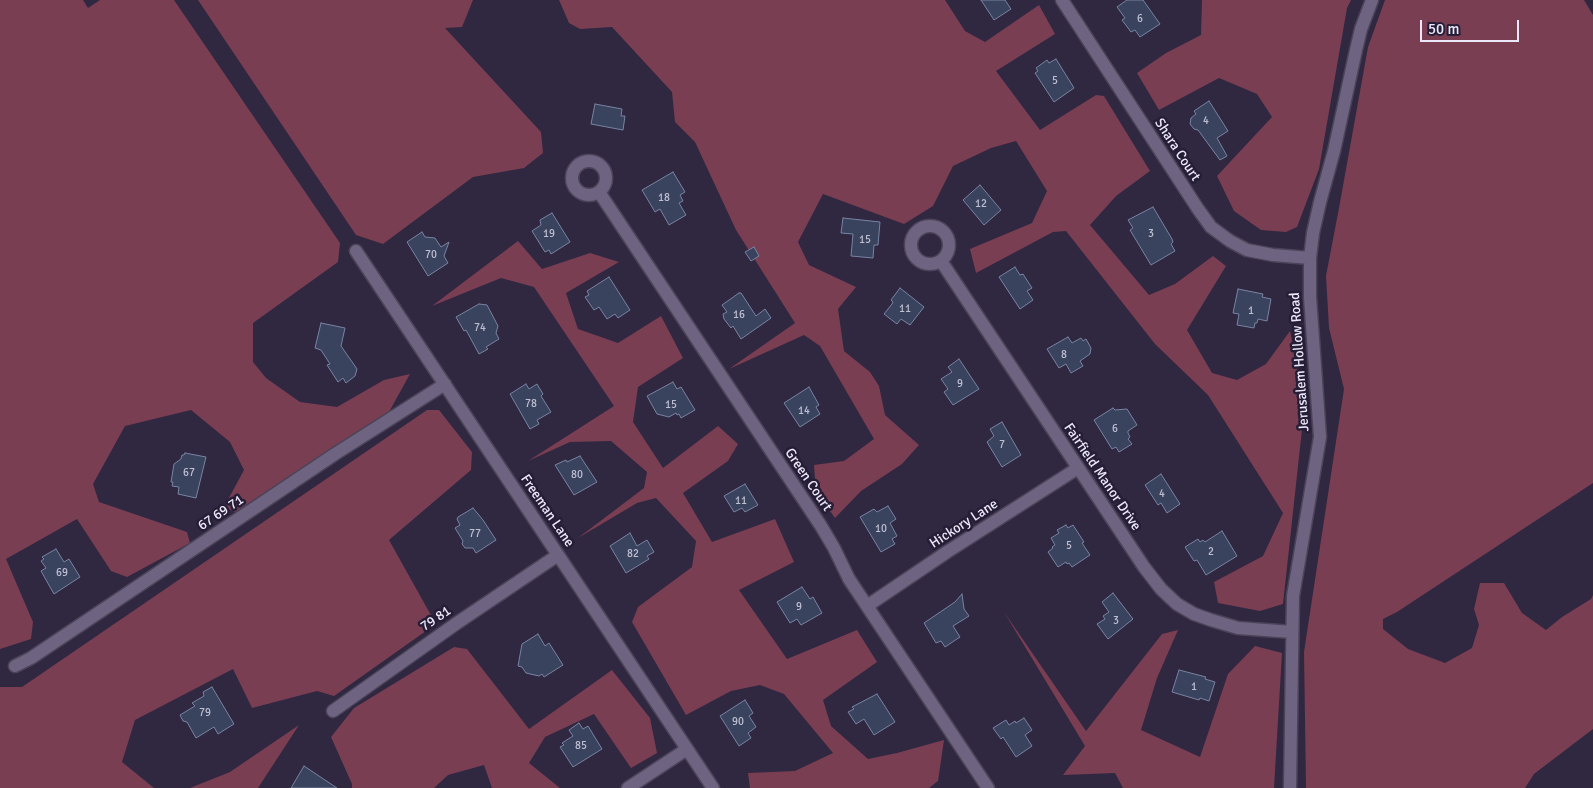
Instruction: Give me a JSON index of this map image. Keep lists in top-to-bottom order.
{
  "streets": {
    "street": [
      "Shara Court",
      "Jerusalem Hollow Road",
      "Fairfield Manor Drive",
      "Green Court",
      "Freeman Lane",
      "67 69 71",
      "Hickory Lane",
      "79 81"
    ]
  },
  "crossings": [
    ["Shara Court", "Jerusalem Hollow Road"],
    ["Jerusalem Hollow Road", "Fairfield Manor Drive"],
    ["Fairfield Manor Drive", "Hickory Lane"],
    ["Green Court", "Hickory Lane"],
    ["Freeman Lane", "67 69 71"],
    ["Freeman Lane", "79 81"]
  ],
  "house_numbers": [
    "6",
    "5",
    "4",
    "18",
    "12",
    "19",
    "3",
    "15",
    "70",
    "11",
    "1",
    "16",
    "74",
    "8",
    "9",
    "78",
    "15",
    "14",
    "6",
    "7",
    "67",
    "80",
    "4",
    "11",
    "10",
    "77",
    "5",
    "2",
    "82",
    "69",
    "9",
    "3",
    "1",
    "79",
    "90",
    "85"
  ],
  "scale_bar": "50 m"
}
